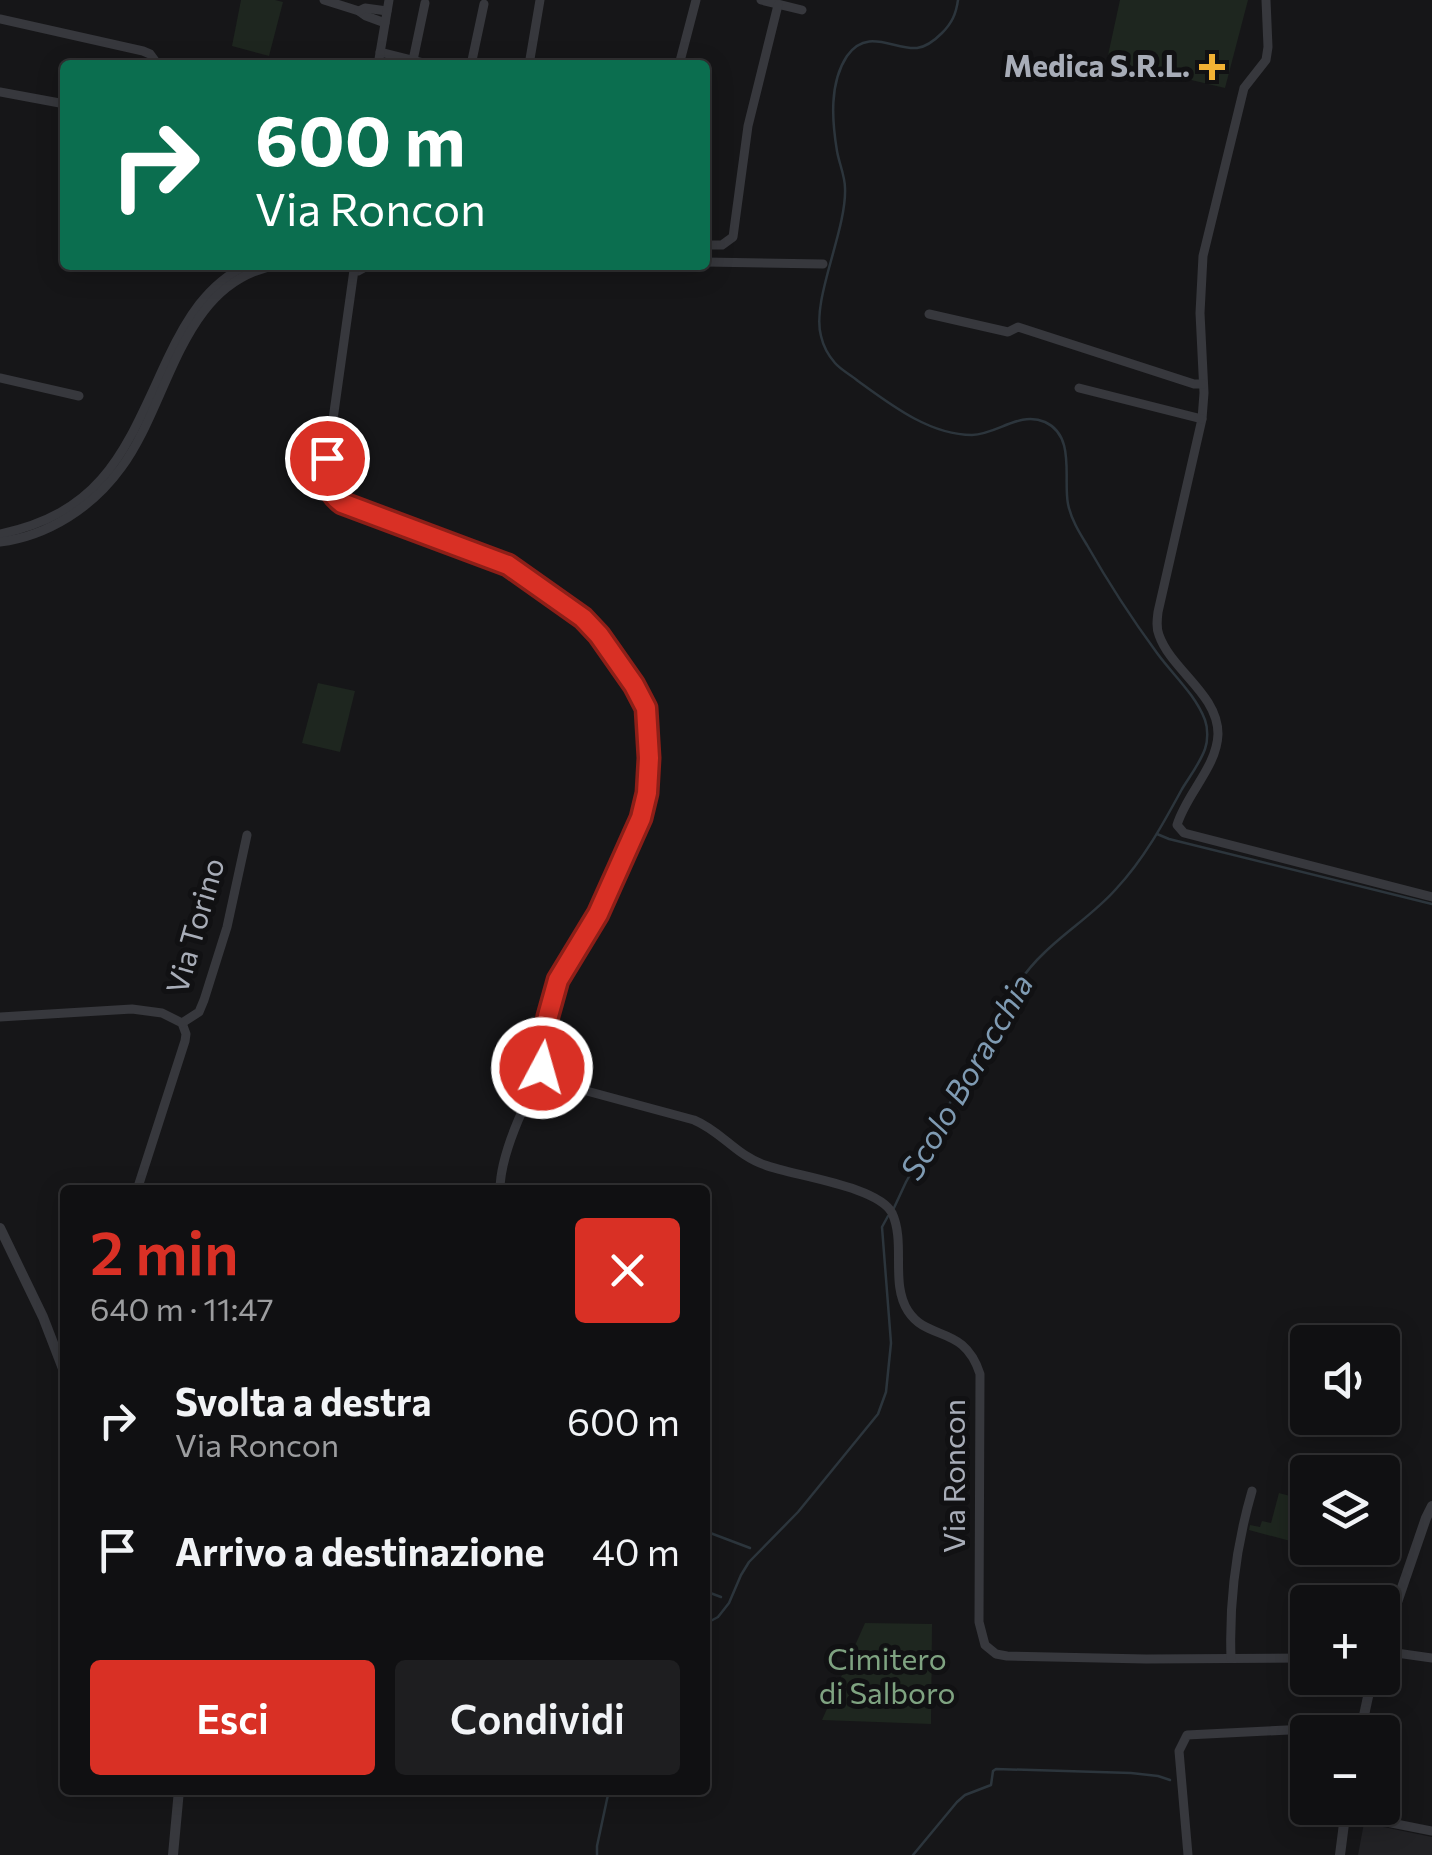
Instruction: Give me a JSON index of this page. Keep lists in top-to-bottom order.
{
  "streets": {
    "street": ["Via Torino", "Via Roncon"]
  },
  "water": ["Scolo Boracchia"],
  "parks": ["Cimitero di Salboro"],
  "places": {
    "health": ["Medica S.R.L."]
  },
  "page": {
    "turn": ["600 m", "Via Roncon"],
    "heading": ["2 min", "640 m · 11:47"],
    "map_buttons": ["+", "−"],
    "list": [
      {
        "name": "Svolta a destra",
        "note": "Via Roncon",
        "value": "600 m"
      },
      {
        "name": "Arrivo a destinazione",
        "value": "40 m"
      }
    ],
    "buttons": ["Esci", "Condividi"]
  }
}
